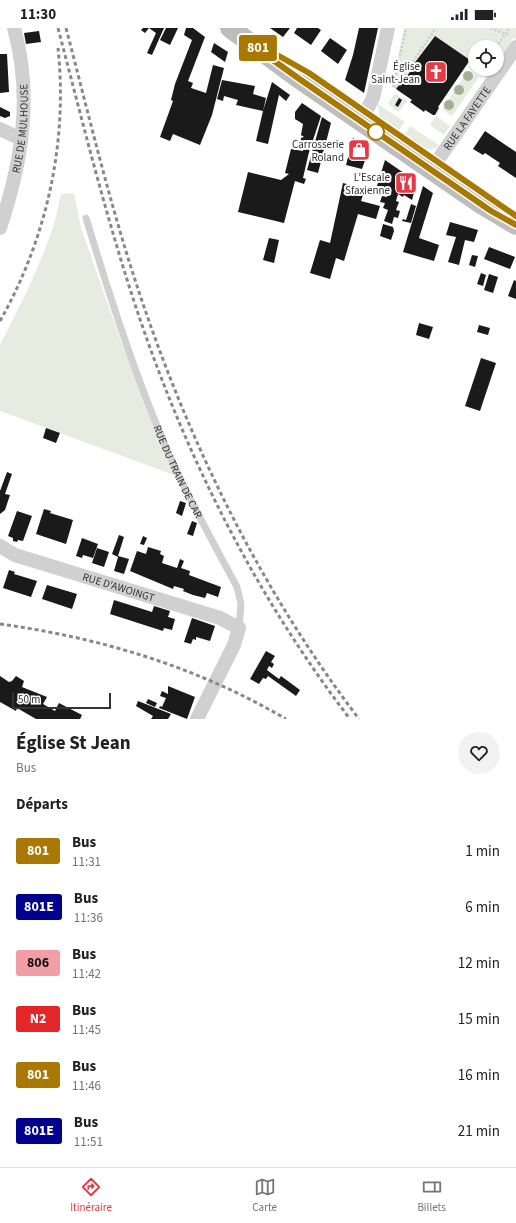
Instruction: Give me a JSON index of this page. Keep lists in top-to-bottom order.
{
  "streets": {
    "street": [
      "RUE LA FAYETTE",
      "RUE DE MULHOUSE",
      "RUE DU TRAIN DE CAR",
      "RUE D'AWOINGT"
    ]
  },
  "crossings": [
    ["RUE DU TRAIN DE CAR", "RUE D'AWOINGT"]
  ],
  "places": {
    "church": ["Église Saint-Jean"],
    "shop": ["Carrosserie Roland"],
    "restaurant": ["L’Escale Sfaxienne"]
  },
  "lines": ["bus line 801"],
  "scale_bar": "50 m",
  "page": {
    "status": "11:30",
    "on_map": "801",
    "scale": "50 m",
    "heading": [
      ["Église St Jean", "Bus"],
      "Départs"
    ],
    "list": [
      {
        "mark": "801",
        "name": "Bus",
        "note": "11:31",
        "value": "1 min"
      },
      {
        "mark": "801E",
        "name": "Bus",
        "note": "11:36",
        "value": "6 min"
      },
      {
        "mark": "806",
        "name": "Bus",
        "note": "11:42",
        "value": "12 min"
      },
      {
        "mark": "N2",
        "name": "Bus",
        "note": "11:45",
        "value": "15 min"
      },
      {
        "mark": "801",
        "name": "Bus",
        "note": "11:46",
        "value": "16 min"
      },
      {
        "mark": "801E",
        "name": "Bus",
        "note": "11:51",
        "value": "21 min"
      }
    ],
    "tabs": ["Itinéraire", "Carte", "Billets"]
  }
}
